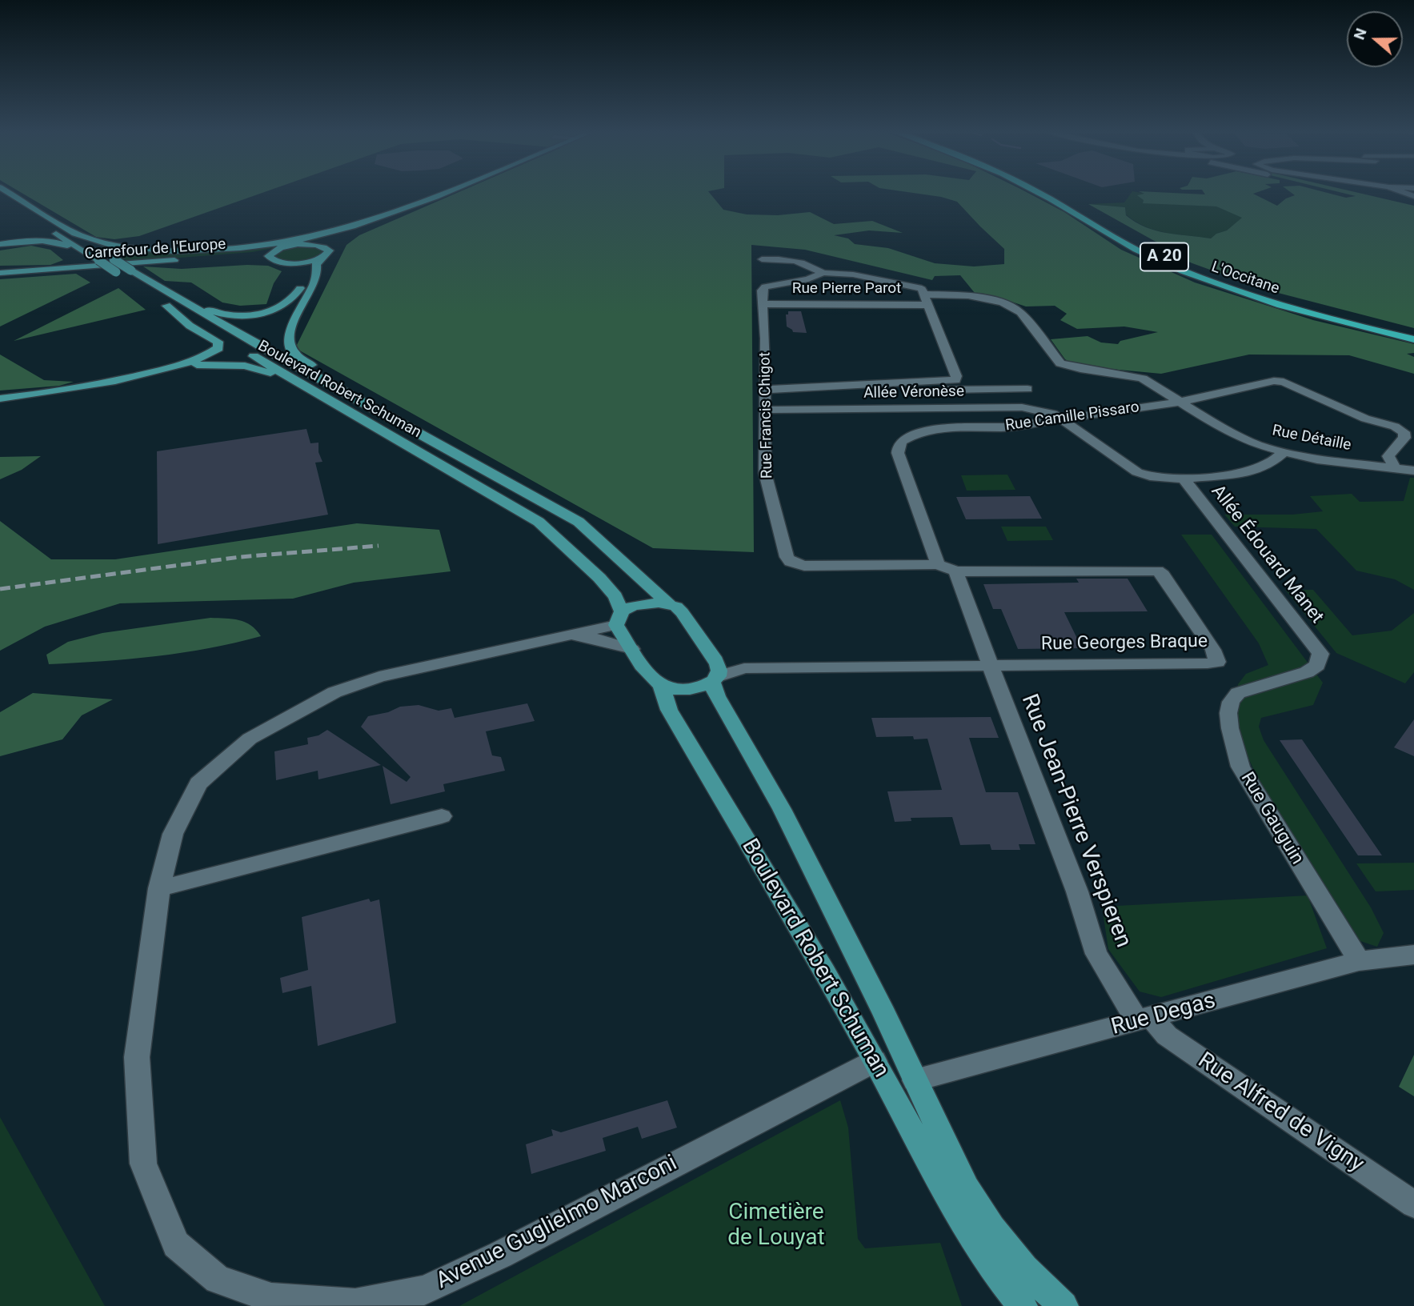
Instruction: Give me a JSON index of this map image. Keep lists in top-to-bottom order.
{
  "streets": {
    "highway": ["A 20", "L'Occitane"],
    "main road": ["Carrefour de l'Europe", "Boulevard Robert Schuman"],
    "street": [
      "Rue Pierre Parot",
      "Allée Véronèse",
      "Rue Francis Chigot",
      "Rue Camille Pissaro",
      "Rue Détaille",
      "Allée Édouard Manet",
      "Rue Georges Braque",
      "Rue Gauguin",
      "Rue Jean-Pierre Verspieren",
      "Rue Degas",
      "Rue Alfred de Vigny",
      "Avenue Guglielmo Marconi"
    ]
  },
  "crossings": [
    ["Rue Pierre Parot", "Rue Francis Chigot"],
    ["Rue Pierre Parot", "Rue Camille Pissaro"],
    ["Rue Pierre Parot", "Rue Détaille"],
    ["Boulevard Robert Schuman", "Rue Degas"],
    ["Boulevard Robert Schuman", "Avenue Guglielmo Marconi"],
    ["Allée Véronèse", "Rue Francis Chigot"],
    ["Allée Véronèse", "Rue Camille Pissaro"],
    ["Allée Véronèse", "Allée Édouard Manet"],
    ["Rue Francis Chigot", "Rue Camille Pissaro"],
    ["Rue Camille Pissaro", "Rue Détaille"],
    ["Rue Camille Pissaro", "Allée Édouard Manet"],
    ["Rue Détaille", "Allée Édouard Manet"],
    ["Allée Édouard Manet", "Rue Gauguin"],
    ["Rue Georges Braque", "Rue Jean-Pierre Verspieren"],
    ["Rue Gauguin", "Rue Degas"],
    ["Rue Jean-Pierre Verspieren", "Rue Degas"],
    ["Rue Jean-Pierre Verspieren", "Rue Alfred de Vigny"],
    ["Rue Degas", "Rue Alfred de Vigny"]
  ],
  "parks": ["Cimetière de Louyat"],
  "north": "left"
}
